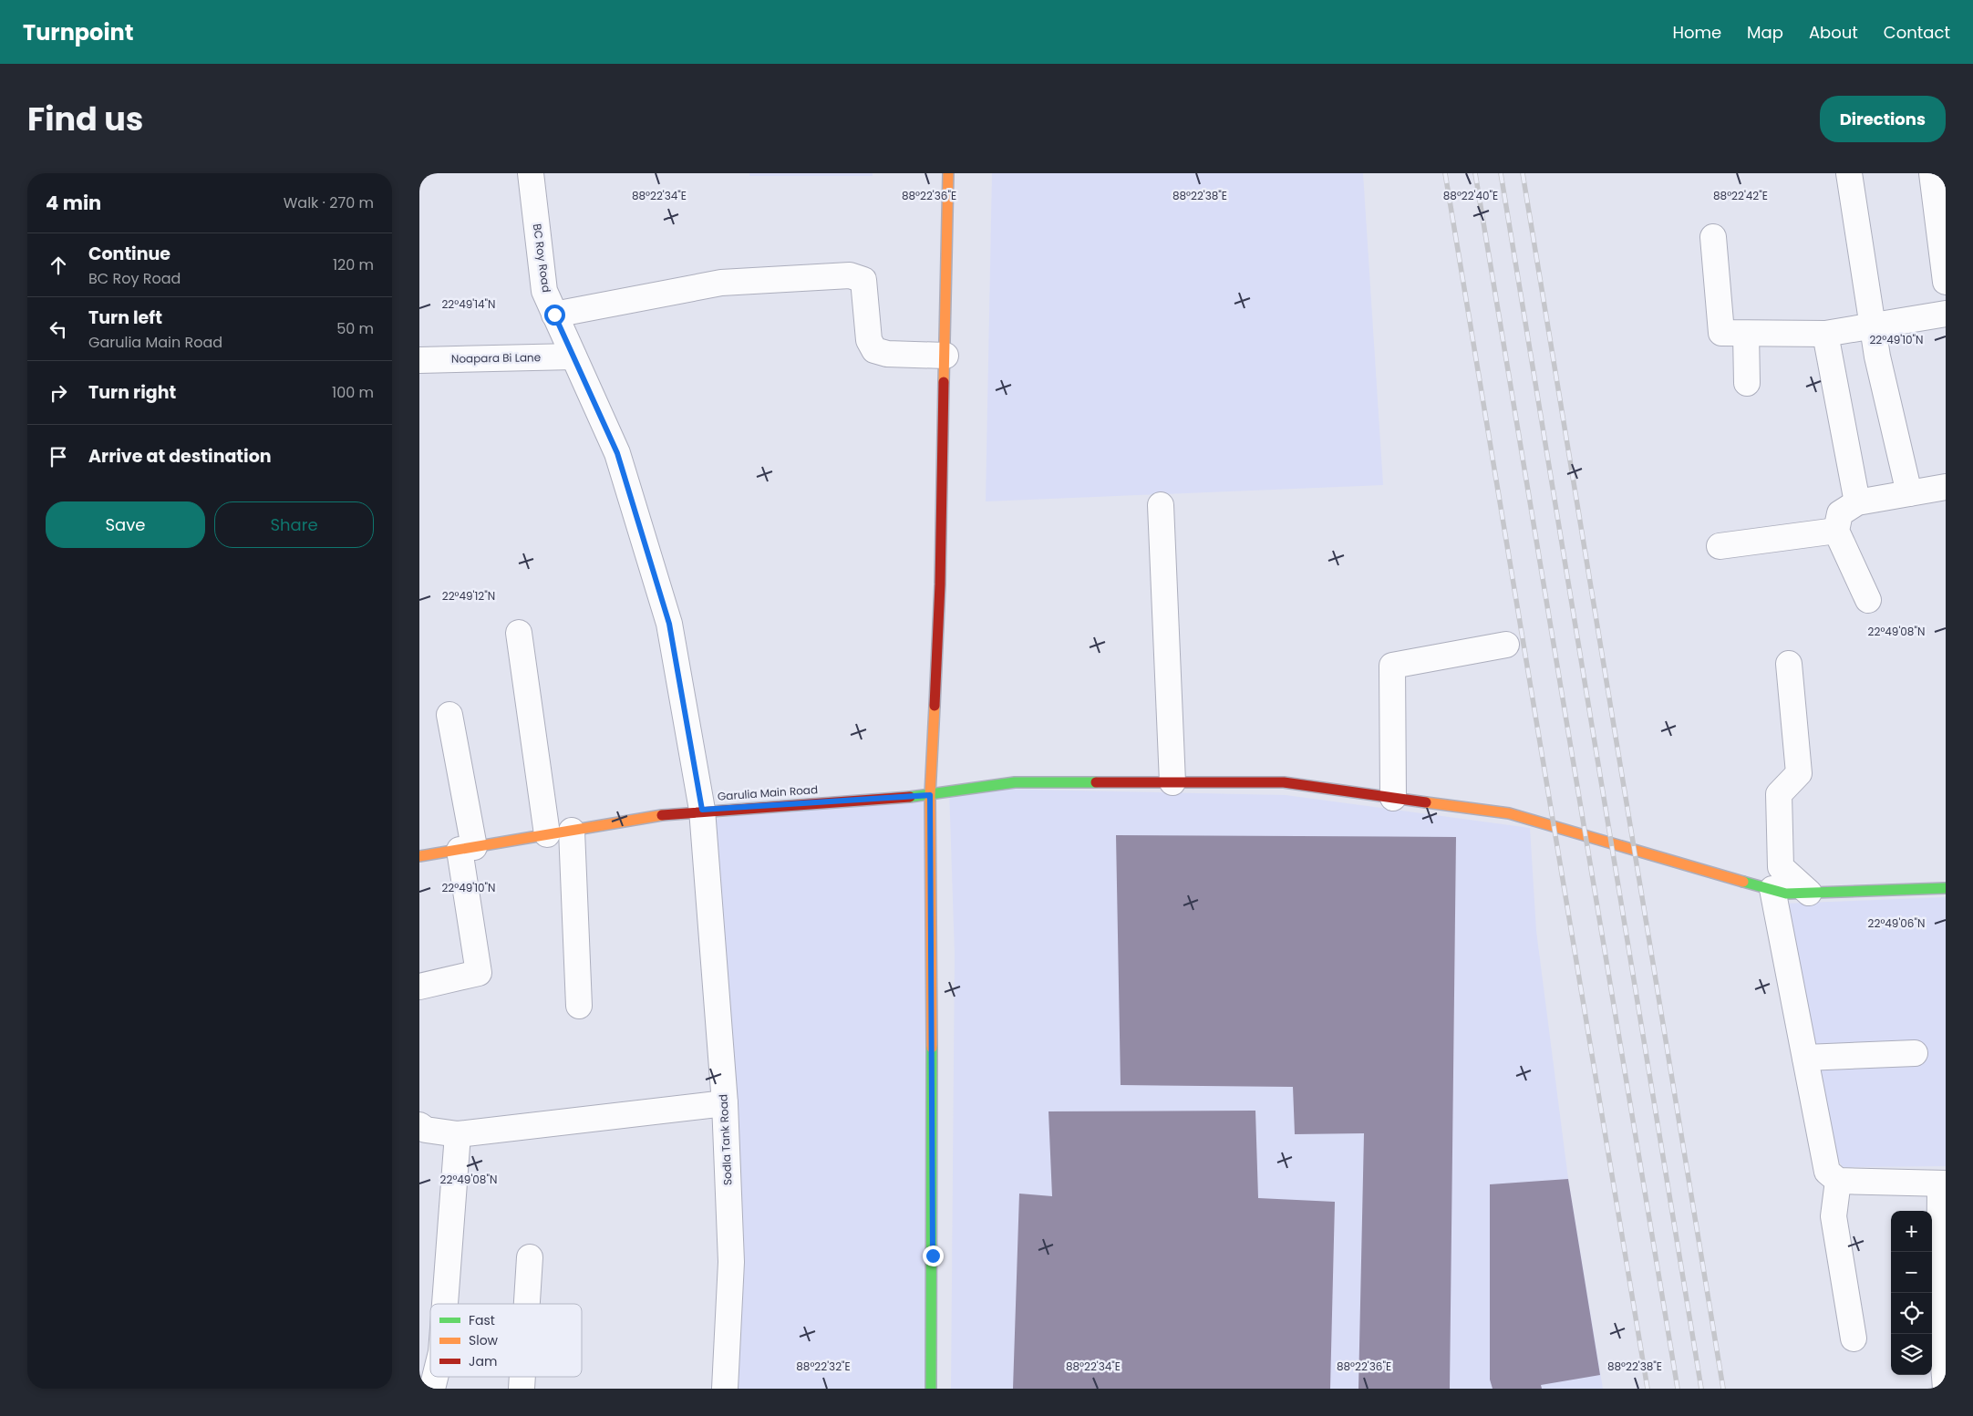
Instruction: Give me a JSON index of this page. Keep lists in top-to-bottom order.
{
  "streets": {
    "street": [
      "BC Roy Road",
      "Noapara Bi Lane",
      "Garulia Main Road",
      "Sodla Tank Road"
    ]
  },
  "crossings": [
    ["BC Roy Road", "Noapara Bi Lane"],
    ["BC Roy Road", "Garulia Main Road"],
    ["BC Roy Road", "Sodla Tank Road"],
    ["Garulia Main Road", "Sodla Tank Road"]
  ],
  "legend": ["Fast", "Slow", "Jam"],
  "page": {
    "header": "Turnpoint",
    "nav": [
      "Home",
      "Map",
      "About",
      "Contact"
    ],
    "title": "Find us",
    "buttons": [
      "Directions",
      ["Save", "Share"]
    ],
    "heading": ["4 min", "Walk · 270 m"],
    "list": [
      ["Continue", "BC Roy Road", "120 m"],
      ["Turn left", "Garulia Main Road", "50 m"],
      ["Turn right", "100 m"],
      "Arrive at destination"
    ],
    "map_buttons": ["+", "−"]
  },
  "coordinates": [
    "88°22'38\"E",
    "88°22'42\"E",
    "88°22'34\"E",
    "88°22'36\"E",
    "88°22'40\"E",
    "22°49'14\"N",
    "22°49'10\"N",
    "22°49'12\"N",
    "22°49'08\"N",
    "22°49'06\"N",
    "88°22'32\"E"
  ]
}
